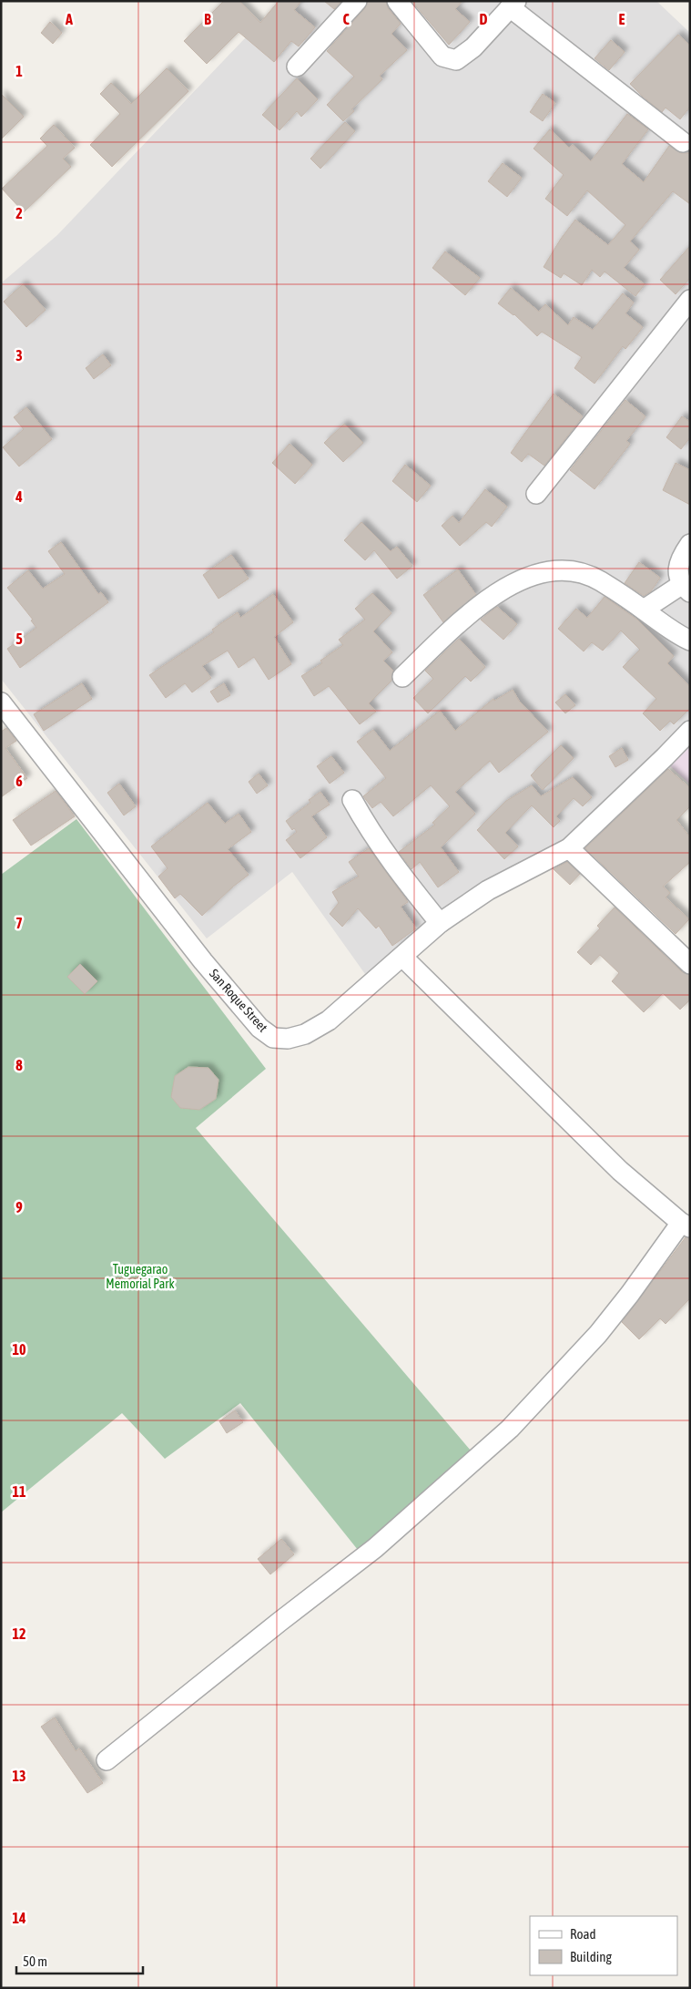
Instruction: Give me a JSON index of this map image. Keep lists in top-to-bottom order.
{
  "streets": {
    "street": ["San Roque Street"]
  },
  "parks": ["Tuguegarao Memorial Park"],
  "legend": ["Road", "Building"],
  "scale_bar": "50 m",
  "grid": {
    "columns": [
      "A",
      "B",
      "C",
      "D",
      "E"
    ],
    "rows": [
      "1",
      "2",
      "3",
      "4",
      "5",
      "6",
      "7",
      "8",
      "9",
      "10",
      "11",
      "12",
      "13",
      "14"
    ]
  }
}
